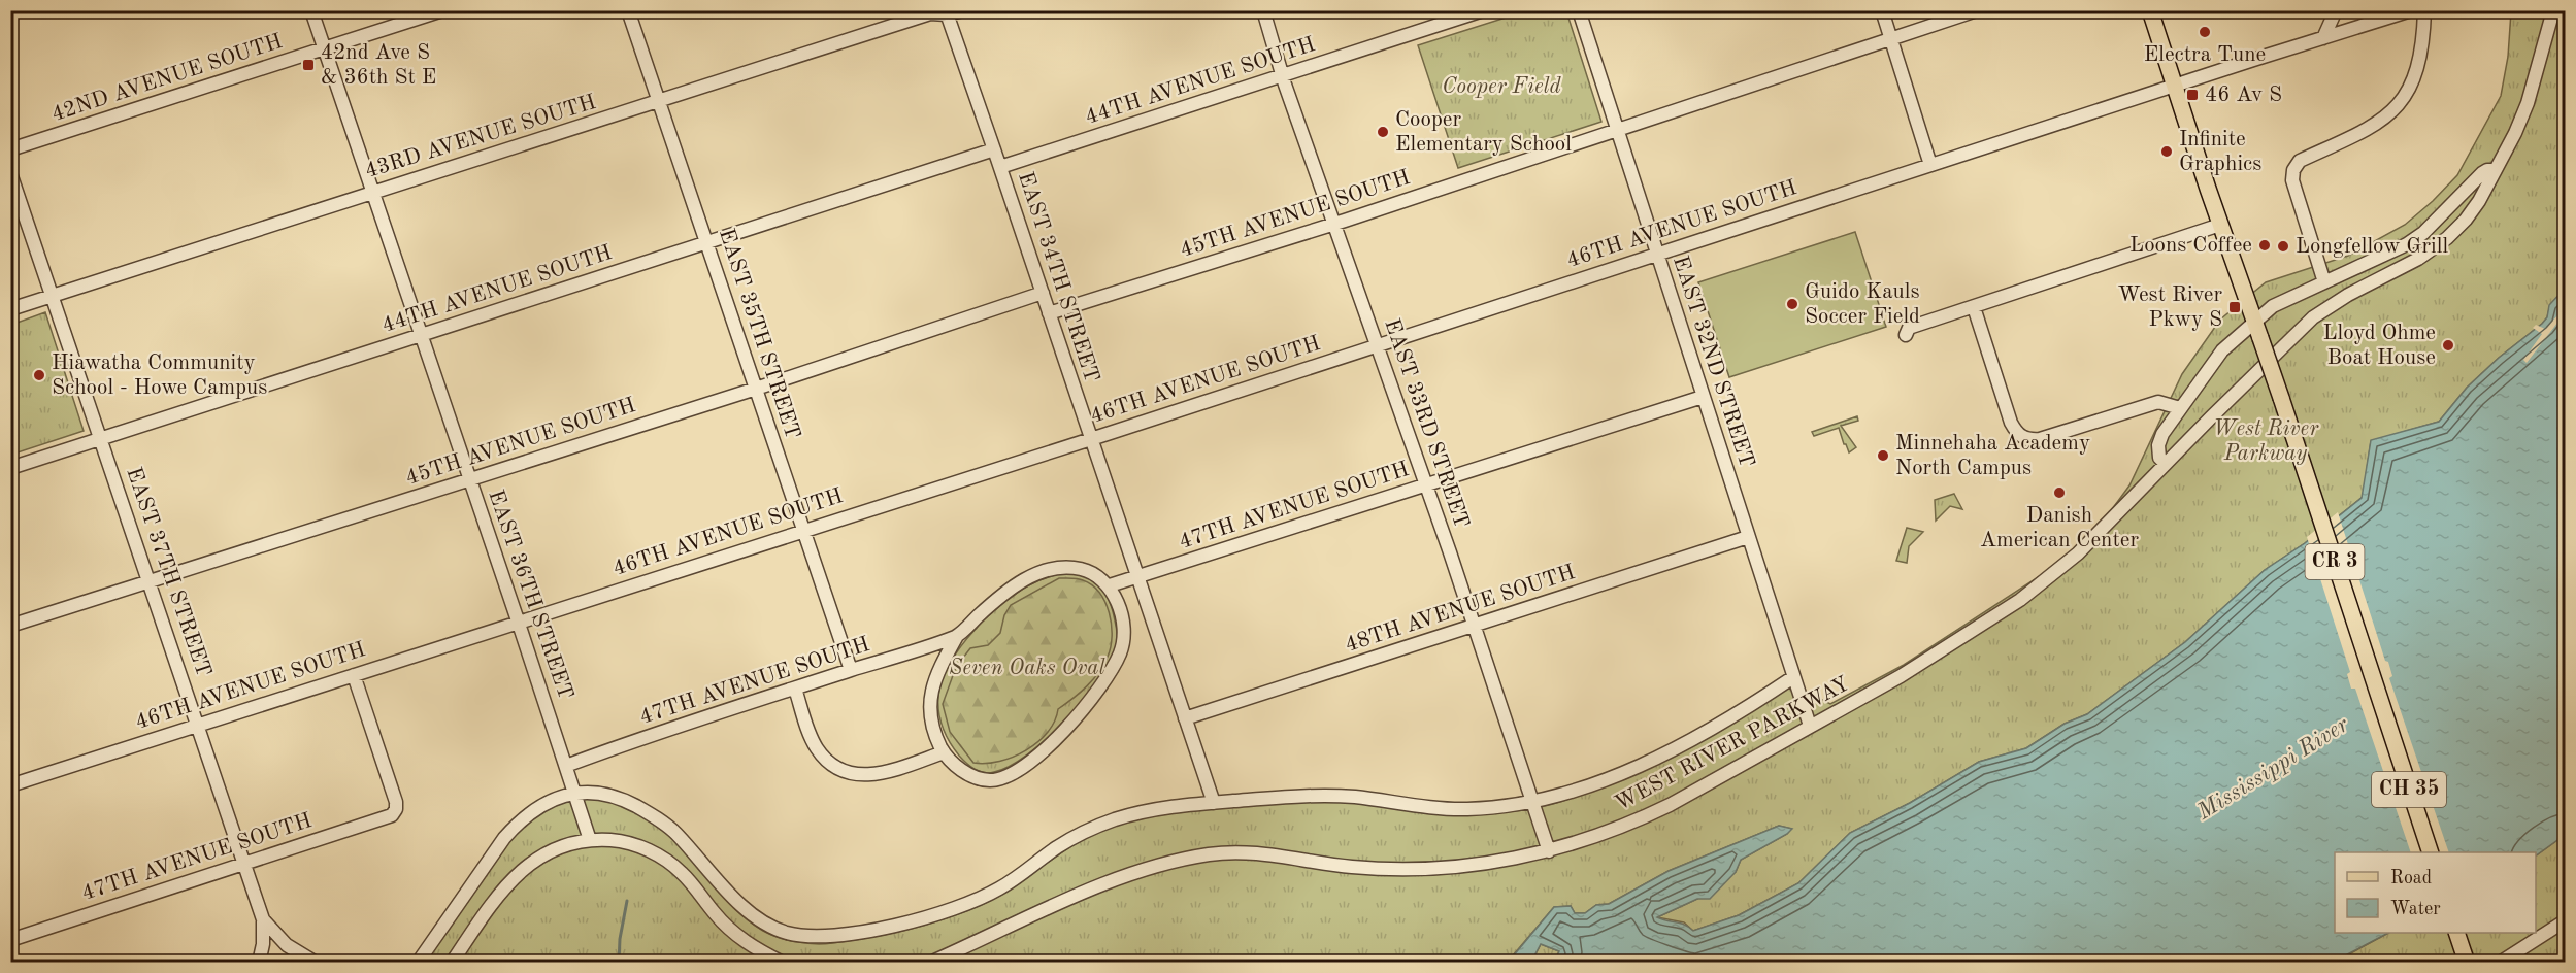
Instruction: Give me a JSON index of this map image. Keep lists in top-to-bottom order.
{
  "streets": {
    "main road": ["CR 3", "CH 35"],
    "street": [
      "42ND AVENUE SOUTH",
      "44TH AVENUE SOUTH",
      "43RD AVENUE SOUTH",
      "45TH AVENUE SOUTH",
      "46TH AVENUE SOUTH",
      "EAST 34TH STREET",
      "EAST 35TH STREET",
      "EAST 32ND STREET",
      "EAST 33RD STREET",
      "47TH AVENUE SOUTH",
      "EAST 37TH STREET",
      "EAST 36TH STREET",
      "48TH AVENUE SOUTH",
      "WEST RIVER PARKWAY"
    ]
  },
  "crossings": [
    ["42ND AVENUE SOUTH", "EAST 36TH STREET"],
    ["44TH AVENUE SOUTH", "EAST 34TH STREET"],
    ["44TH AVENUE SOUTH", "EAST 35TH STREET"],
    ["44TH AVENUE SOUTH", "EAST 33RD STREET"],
    ["44TH AVENUE SOUTH", "EAST 37TH STREET"],
    ["44TH AVENUE SOUTH", "EAST 36TH STREET"],
    ["43RD AVENUE SOUTH", "EAST 34TH STREET"],
    ["43RD AVENUE SOUTH", "EAST 35TH STREET"],
    ["43RD AVENUE SOUTH", "EAST 37TH STREET"],
    ["43RD AVENUE SOUTH", "EAST 36TH STREET"],
    ["45TH AVENUE SOUTH", "EAST 34TH STREET"],
    ["45TH AVENUE SOUTH", "EAST 35TH STREET"],
    ["45TH AVENUE SOUTH", "EAST 32ND STREET"],
    ["45TH AVENUE SOUTH", "EAST 33RD STREET"],
    ["45TH AVENUE SOUTH", "EAST 37TH STREET"],
    ["45TH AVENUE SOUTH", "EAST 36TH STREET"],
    ["46TH AVENUE SOUTH", "EAST 34TH STREET"],
    ["46TH AVENUE SOUTH", "EAST 35TH STREET"],
    ["46TH AVENUE SOUTH", "EAST 32ND STREET"],
    ["46TH AVENUE SOUTH", "EAST 33RD STREET"],
    ["46TH AVENUE SOUTH", "47TH AVENUE SOUTH"],
    ["46TH AVENUE SOUTH", "CR 3"],
    ["46TH AVENUE SOUTH", "EAST 37TH STREET"],
    ["46TH AVENUE SOUTH", "EAST 36TH STREET"],
    ["EAST 34TH STREET", "47TH AVENUE SOUTH"],
    ["EAST 34TH STREET", "48TH AVENUE SOUTH"],
    ["EAST 35TH STREET", "47TH AVENUE SOUTH"],
    ["EAST 32ND STREET", "47TH AVENUE SOUTH"],
    ["EAST 32ND STREET", "48TH AVENUE SOUTH"],
    ["EAST 32ND STREET", "WEST RIVER PARKWAY"],
    ["EAST 33RD STREET", "47TH AVENUE SOUTH"],
    ["EAST 33RD STREET", "48TH AVENUE SOUTH"],
    ["EAST 33RD STREET", "WEST RIVER PARKWAY"],
    ["47TH AVENUE SOUTH", "EAST 37TH STREET"],
    ["47TH AVENUE SOUTH", "EAST 36TH STREET"],
    ["CR 3", "CH 35"]
  ],
  "water": ["Mississippi River"],
  "parks": ["Cooper Field", "West River Parkway", "Seven Oaks Oval"],
  "places": {
    "other": [
      "Electra Tune",
      "Cooper Elementary School",
      "Infinite Graphics",
      "Loons Coffee",
      "Longfellow Grill",
      "Guido Kauls Soccer Field",
      "Lloyd Ohme Boat House",
      "Hiawatha Community School - Howe Campus",
      "Minnehaha Academy North Campus",
      "Danish American Center"
    ],
    "transit": ["42nd Ave S & 36th St E", "46 Av S", "West River Pkwy S"]
  },
  "legend": ["Road", "Water"]
}
